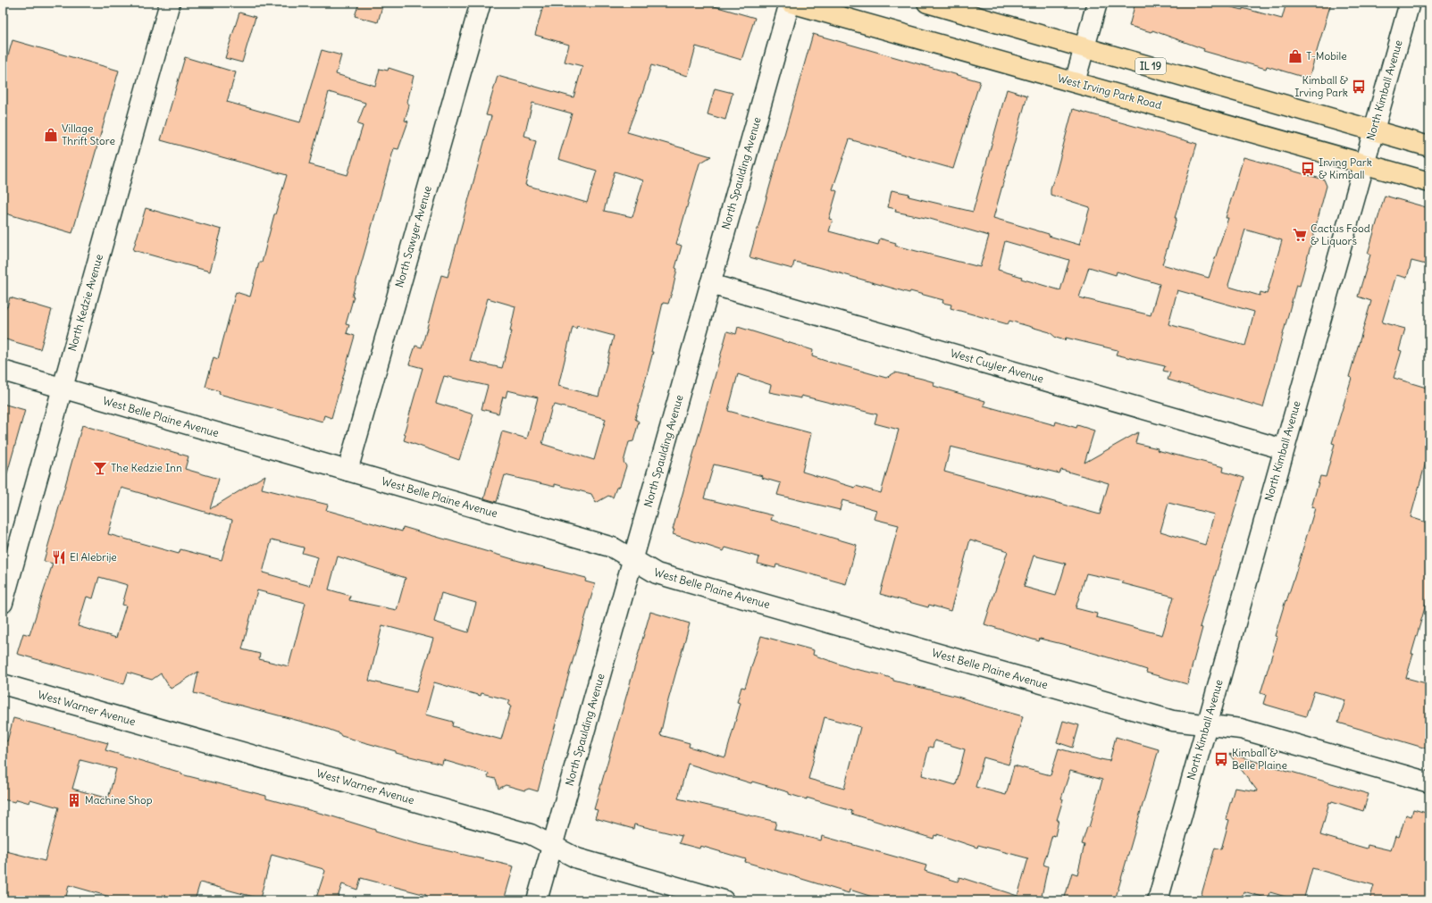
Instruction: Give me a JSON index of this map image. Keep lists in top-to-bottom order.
{
  "streets": {
    "main road": ["IL 19", "West Irving Park Road"],
    "street": [
      "North Kimball Avenue",
      "North Spaulding Avenue",
      "North Sawyer Avenue",
      "North Kedzie Avenue",
      "West Cuyler Avenue",
      "West Belle Plaine Avenue",
      "West Warner Avenue"
    ]
  },
  "crossings": [
    ["IL 19", "North Kimball Avenue"],
    ["North Kimball Avenue", "West Irving Park Road"],
    ["North Kimball Avenue", "West Cuyler Avenue"],
    ["North Kimball Avenue", "West Belle Plaine Avenue"],
    ["West Irving Park Road", "North Spaulding Avenue"],
    ["North Spaulding Avenue", "West Cuyler Avenue"],
    ["North Spaulding Avenue", "West Belle Plaine Avenue"],
    ["North Spaulding Avenue", "West Warner Avenue"],
    ["North Sawyer Avenue", "West Belle Plaine Avenue"],
    ["North Kedzie Avenue", "West Belle Plaine Avenue"]
  ],
  "places": {
    "shop": ["T-Mobile", "Village Thrift Store"],
    "bus stop": ["Kimball & Irving Park", "Irving Park & Kimball", "Kimball & Belle Plaine"],
    "supermarket": ["Cactus Food & Liquors"],
    "bar": ["The Kedzie Inn"],
    "restaurant": ["El Alebrije"],
    "building": ["Machine Shop"]
  }
}
